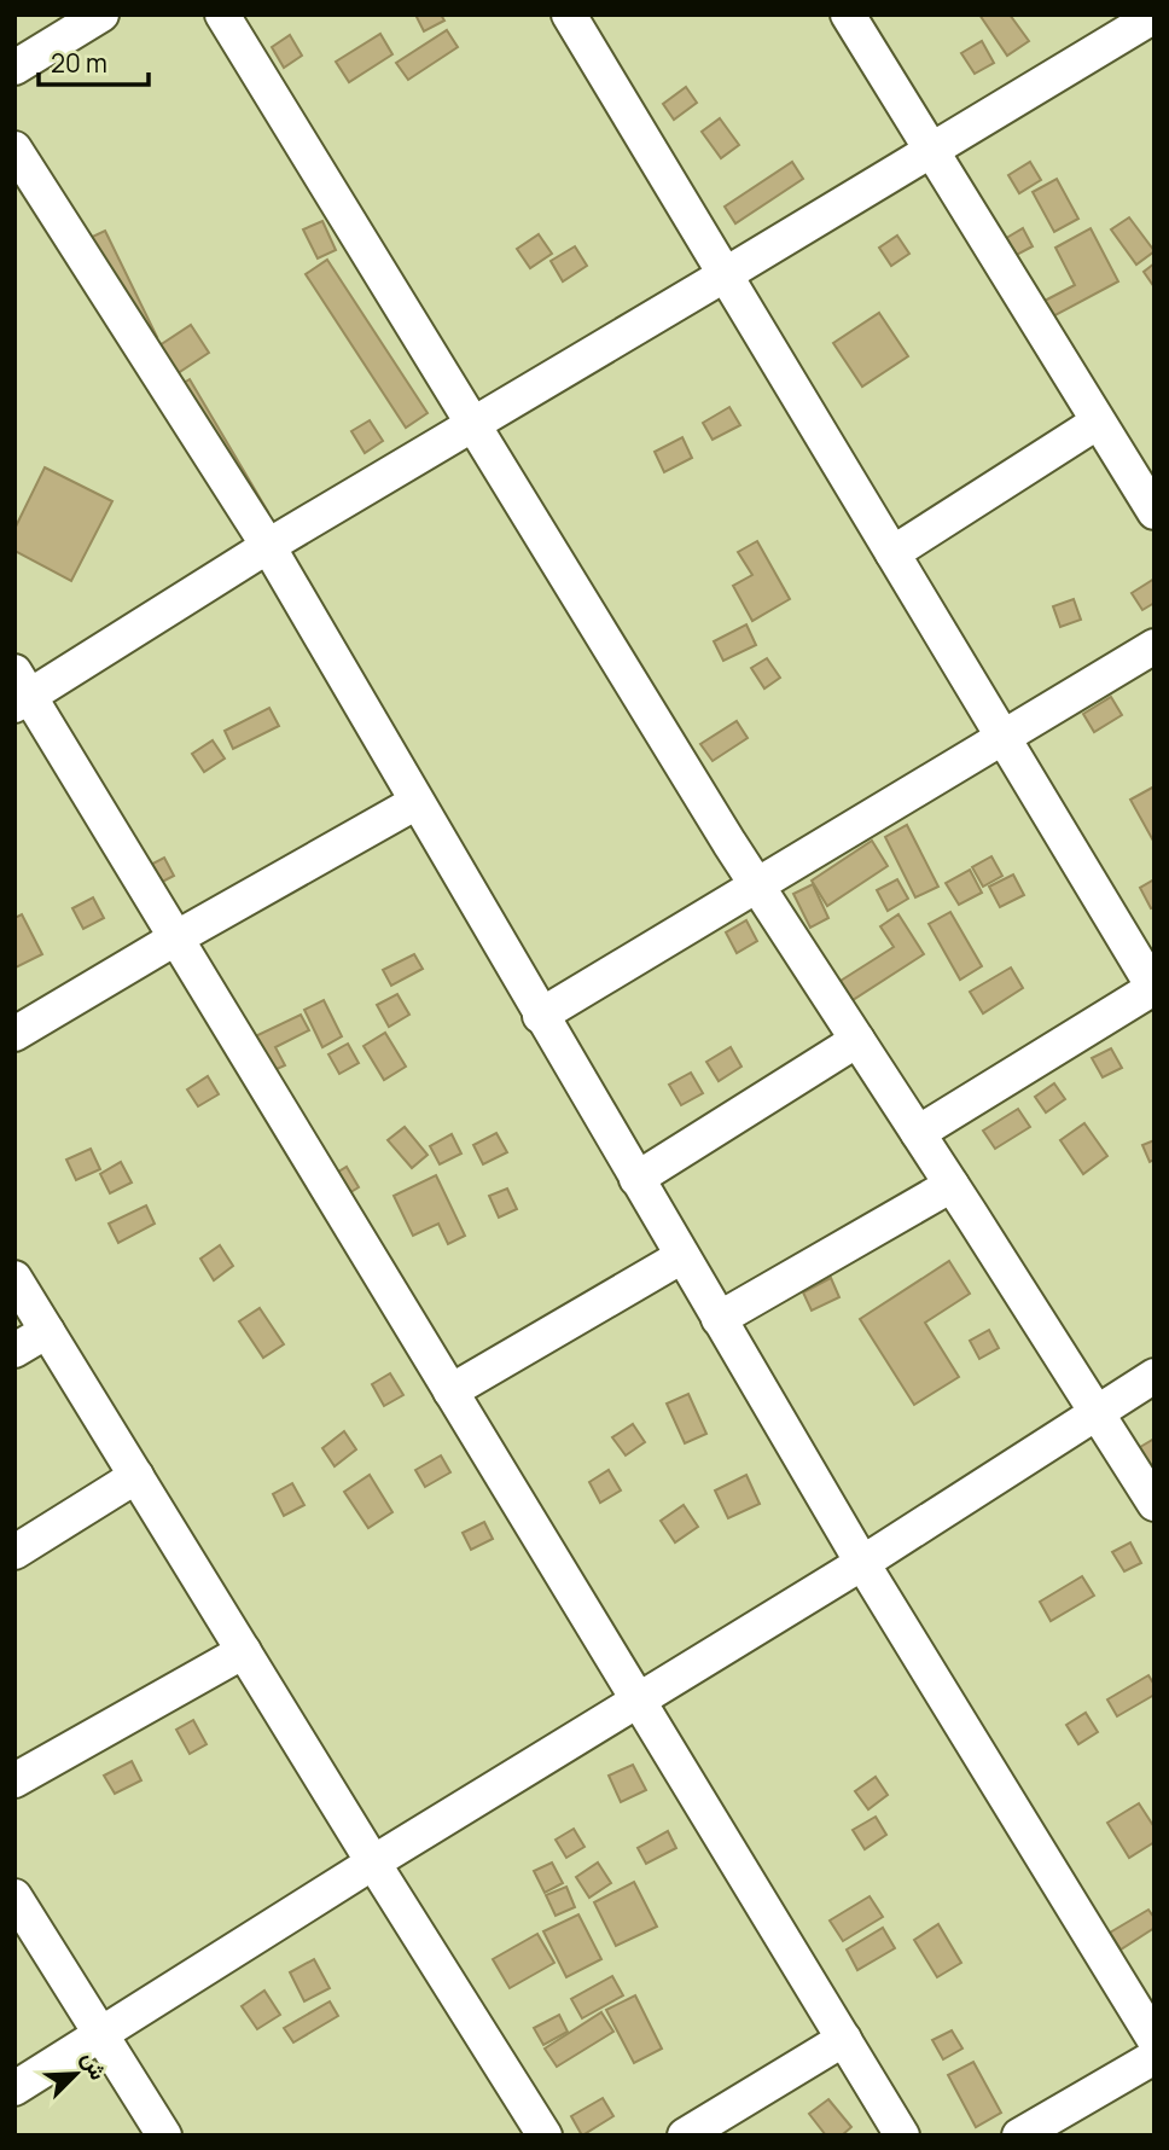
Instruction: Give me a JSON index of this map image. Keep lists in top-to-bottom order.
{
  "scale_bar": "20 m",
  "north": "top right"
}
